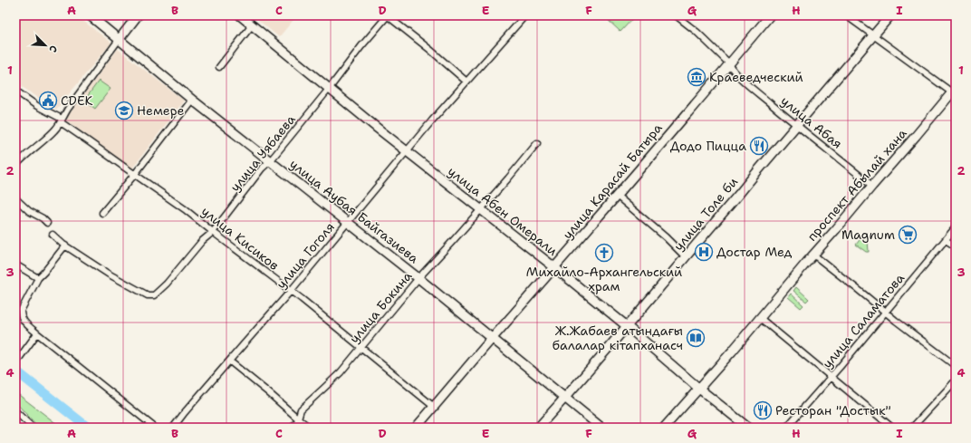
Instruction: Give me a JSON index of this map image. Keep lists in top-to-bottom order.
{
  "streets": {
    "main road": [
      "улица Карасай Батыра",
      "проспект Абылай хана",
      "улица Аубая Байгазиева",
      "улица Абен Омерали",
      "улица Толе би"
    ],
    "street": [
      "улица Абая",
      "улица Уябаева",
      "улица Кисиков",
      "улица Гоголя",
      "улица Бокина",
      "улица Саламатова"
    ]
  },
  "crossings": [
    ["улица Абая", "улица Карасай Батыра"],
    ["улица Абая", "проспект Абылай хана"],
    ["улица Абая", "улица Толе би"],
    ["улица Уябаева", "улица Аубая Байгазиева"],
    ["улица Уябаева", "улица Абен Омерали"],
    ["улица Уябаева", "улица Кисиков"],
    ["улица Карасай Батыра", "улица Аубая Байгазиева"],
    ["улица Карасай Батыра", "улица Абен Омерали"],
    ["улица Карасай Батыра", "улица Кисиков"],
    ["проспект Абылай хана", "улица Абен Омерали"],
    ["улица Аубая Байгазиева", "улица Толе би"],
    ["улица Аубая Байгазиева", "улица Гоголя"],
    ["улица Аубая Байгазиева", "улица Бокина"],
    ["улица Абен Омерали", "улица Толе би"],
    ["улица Абен Омерали", "улица Гоголя"],
    ["улица Абен Омерали", "улица Бокина"],
    ["улица Кисиков", "улица Гоголя"],
    ["улица Кисиков", "улица Бокина"]
  ],
  "places": {
    "museum": ["Краеведческий"],
    "public building": ["CDEK"],
    "school or university": ["Немере"],
    "restaurant": ["Додо Пицца", "Ресторан \"Достык\""],
    "supermarket": ["Magnum"],
    "hospital": ["Достар Мед"],
    "church": ["Михайло-Архангельский храм"],
    "library": ["Ж.Жабаев атындағы балалар кітапханасч"]
  },
  "north": "bottom right",
  "grid": {
    "columns": [
      "A",
      "B",
      "C",
      "D",
      "E",
      "F",
      "G",
      "H",
      "I"
    ],
    "rows": [
      "1",
      "2",
      "3",
      "4"
    ]
  }
}
